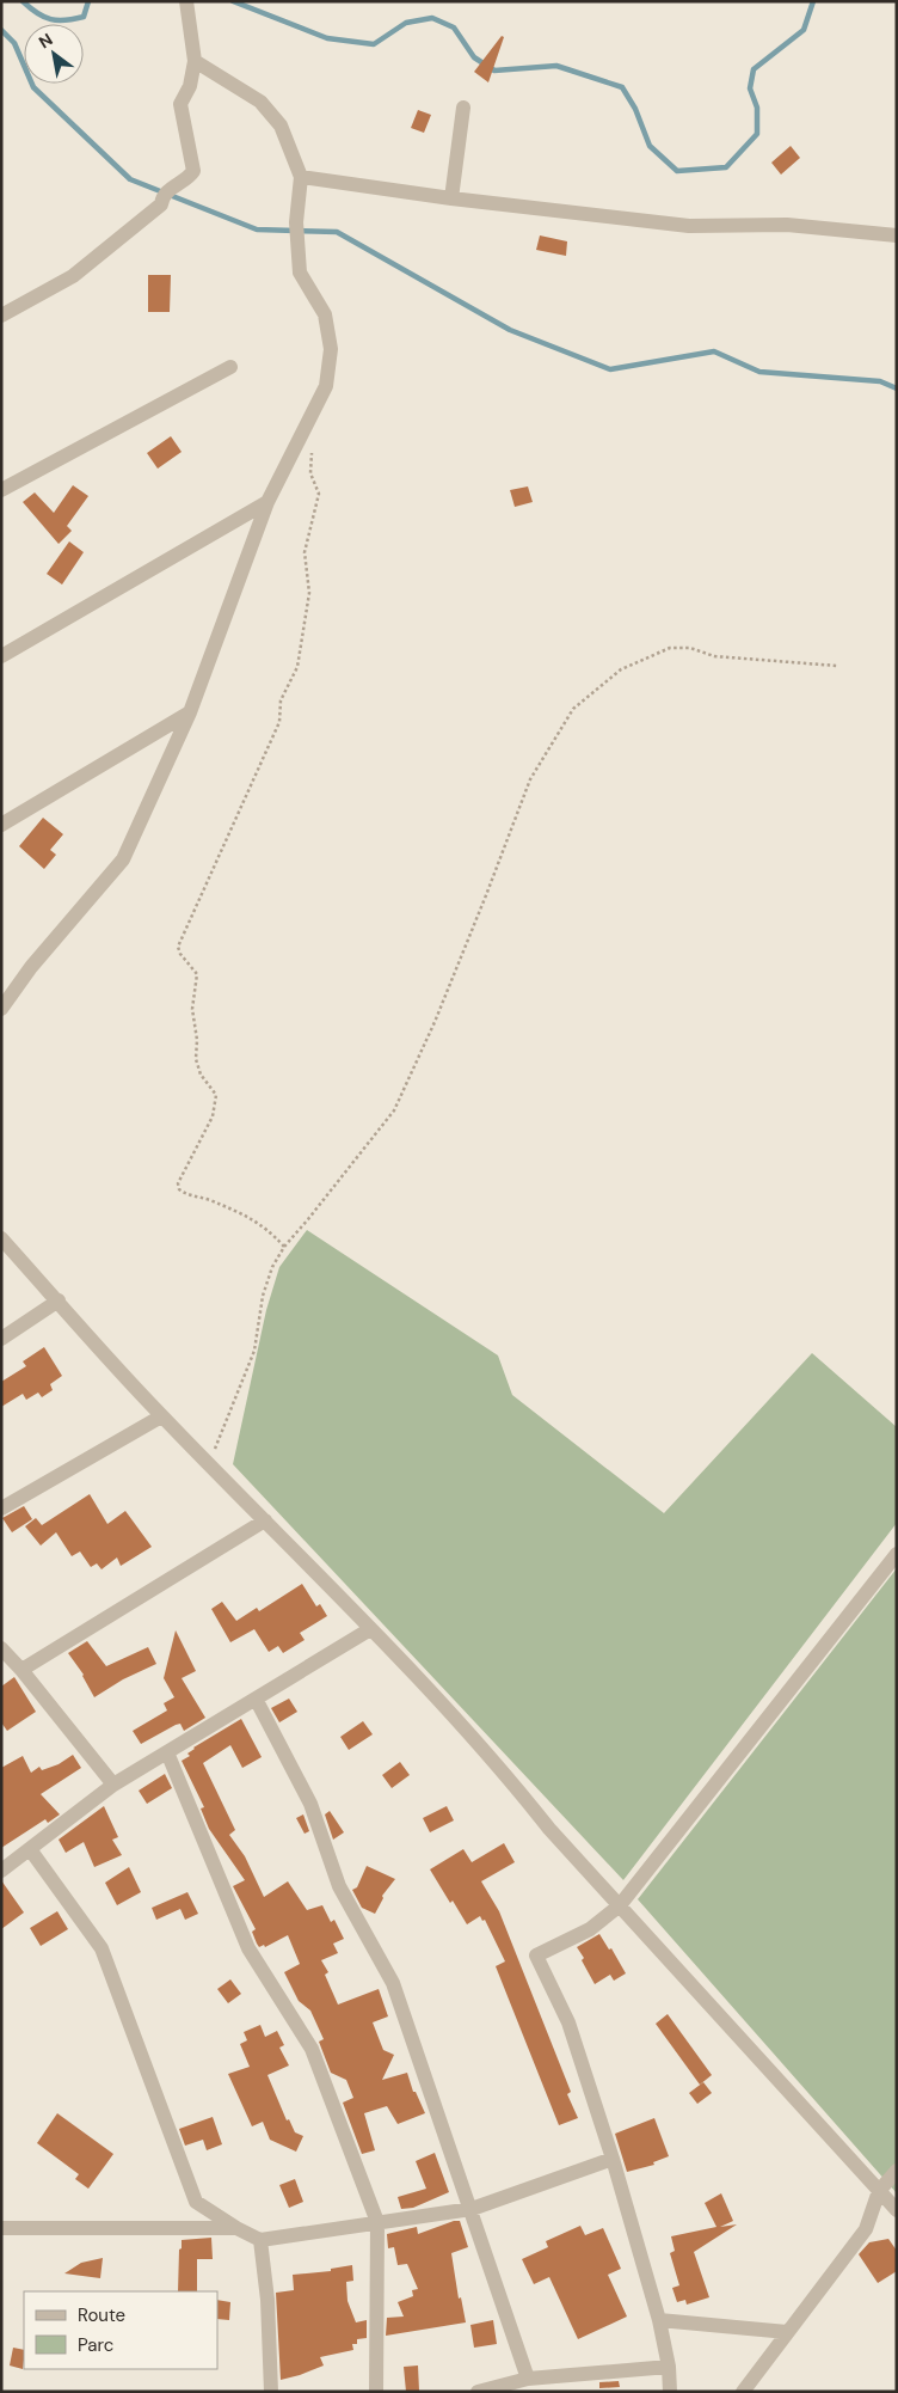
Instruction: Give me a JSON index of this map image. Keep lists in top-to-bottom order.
{
  "legend": ["Route", "Parc"],
  "north": "top left"
}
